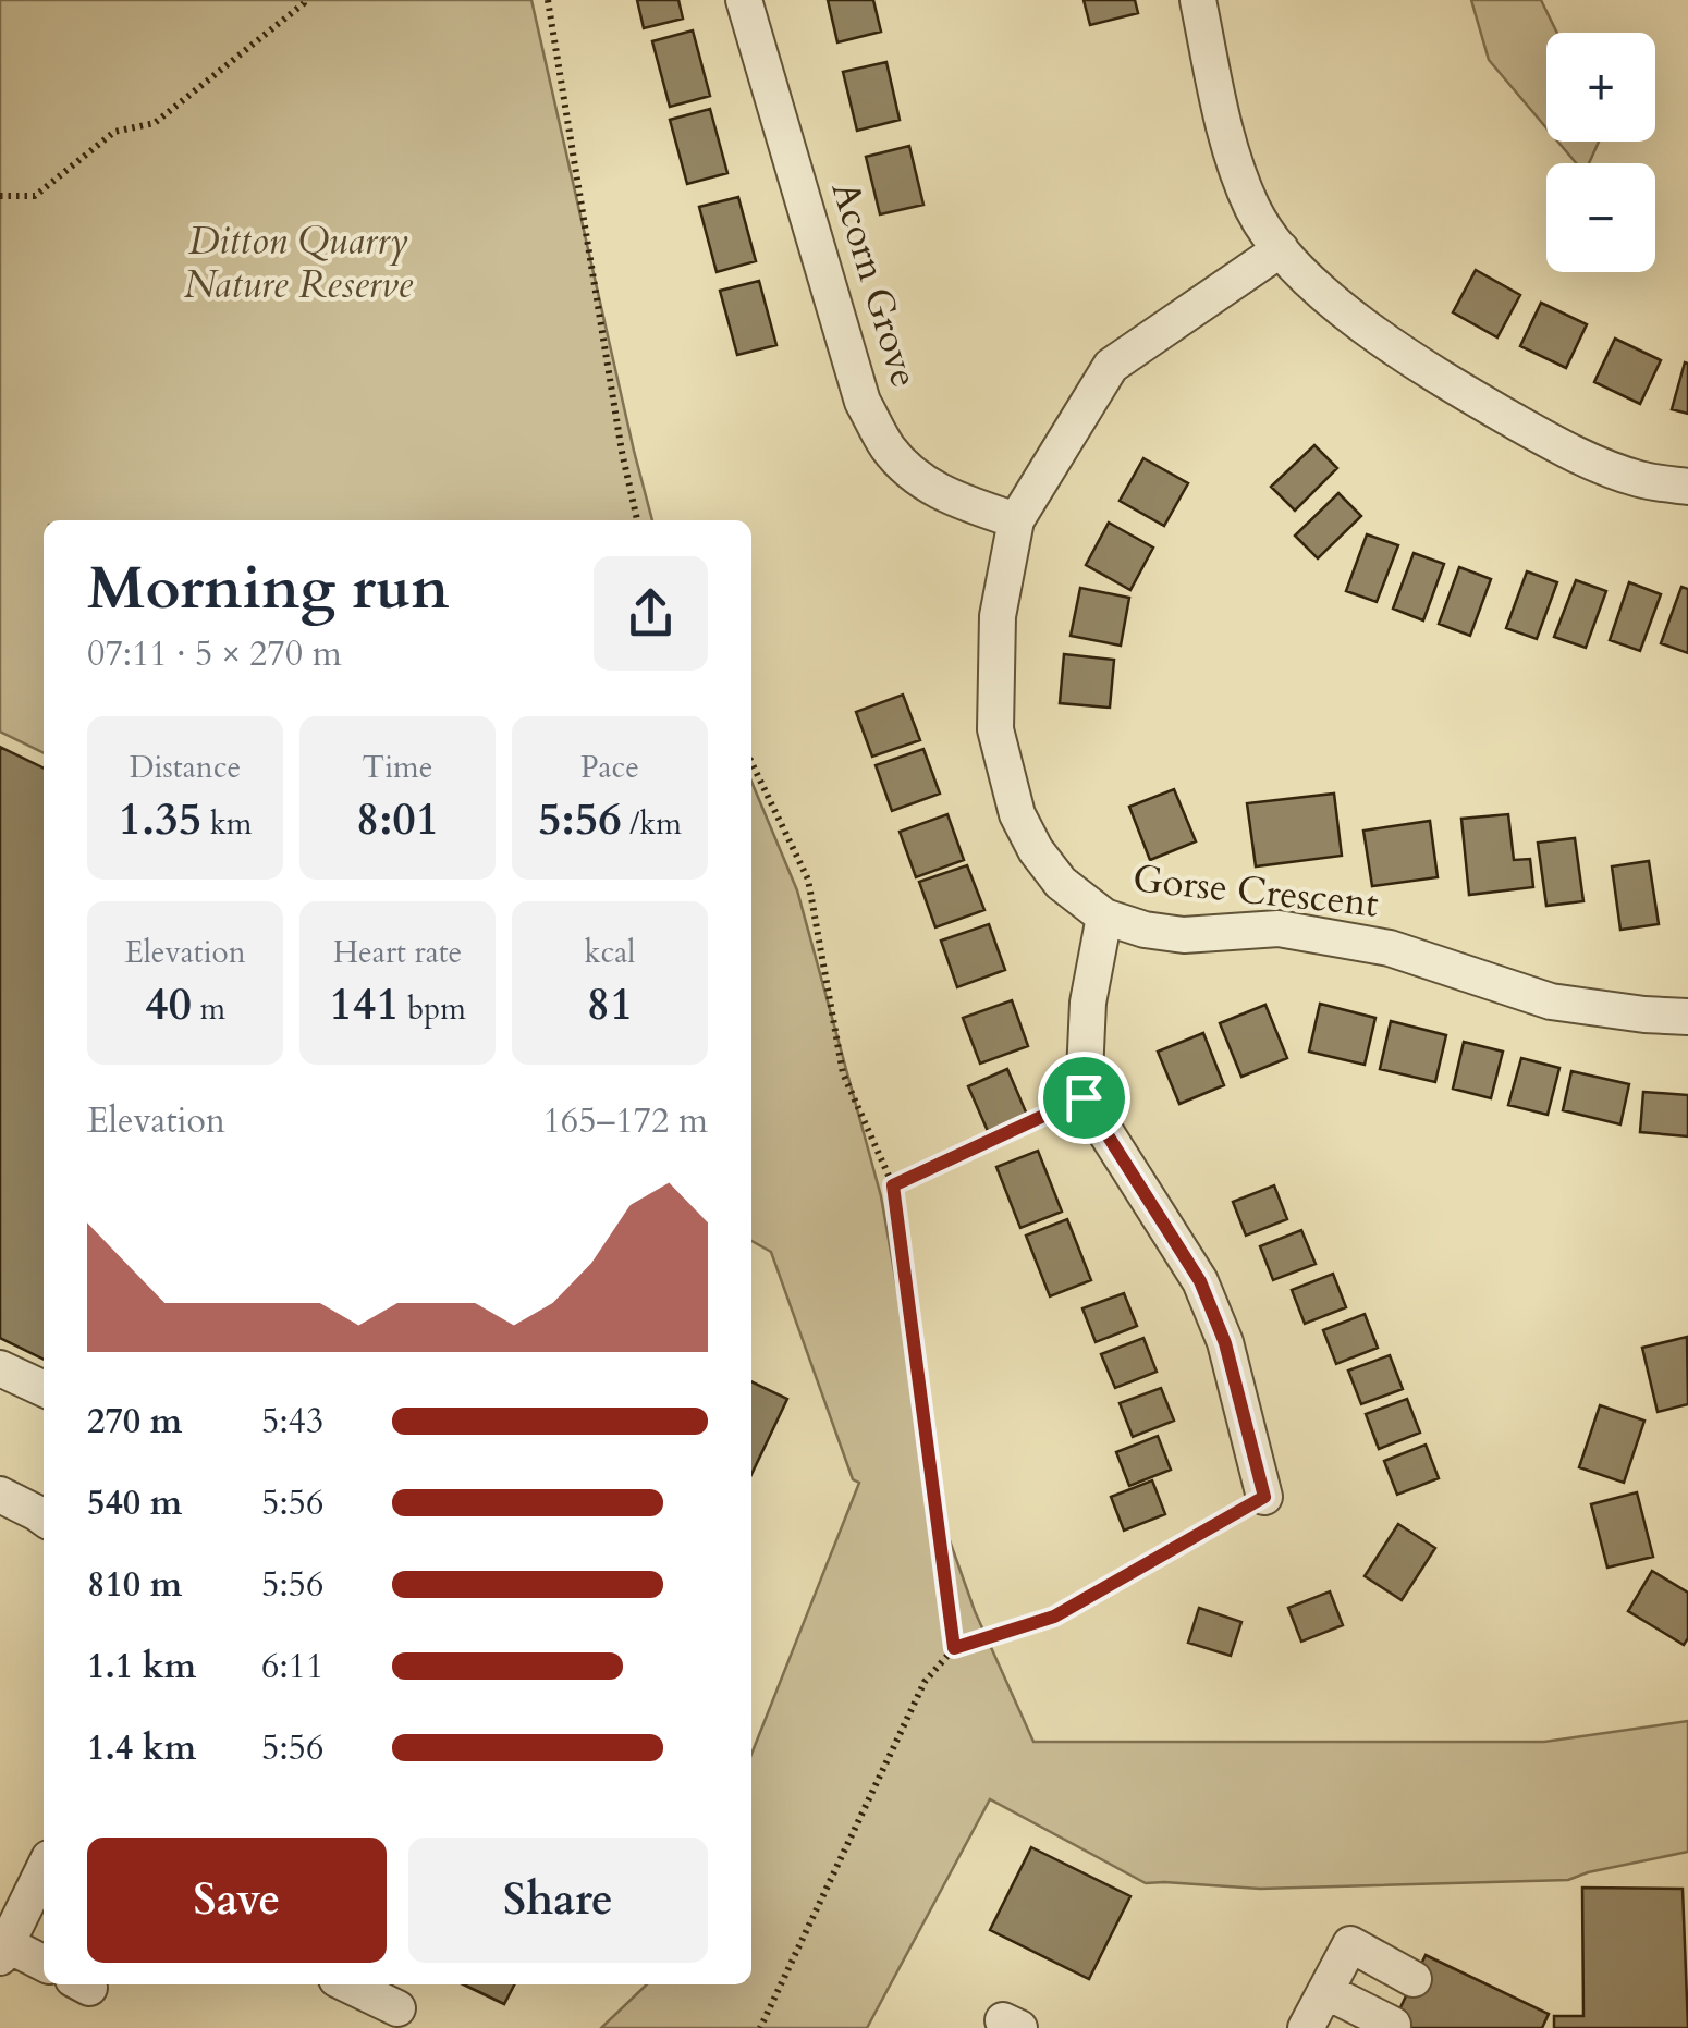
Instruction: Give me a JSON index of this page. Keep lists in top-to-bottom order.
{
  "streets": {
    "street": ["Acorn Grove", "Gorse Crescent"]
  },
  "crossings": [
    ["Acorn Grove", "Gorse Crescent"]
  ],
  "parks": ["Ditton Quarry Nature Reserve"],
  "page": {
    "map_buttons": ["+", "−"],
    "heading": ["Morning run", "07:11 · 5 × 270 m"],
    "stats": [
      ["Distance", "1.35 km"],
      ["Time", "8:01"],
      ["Pace", "5:56 /km"],
      ["Elevation", "40 m"],
      ["Heart rate", "141 bpm"],
      ["kcal", "81"]
    ],
    "chart": ["Elevation", "165–172 m"],
    "list": [
      {
        "name": "270 m",
        "note": "5:43"
      },
      {
        "name": "540 m",
        "note": "5:56"
      },
      {
        "name": "810 m",
        "note": "5:56"
      },
      {
        "name": "1.1 km",
        "note": "6:11"
      },
      {
        "name": "1.4 km",
        "note": "5:56"
      }
    ],
    "buttons": ["Save", "Share"]
  }
}
